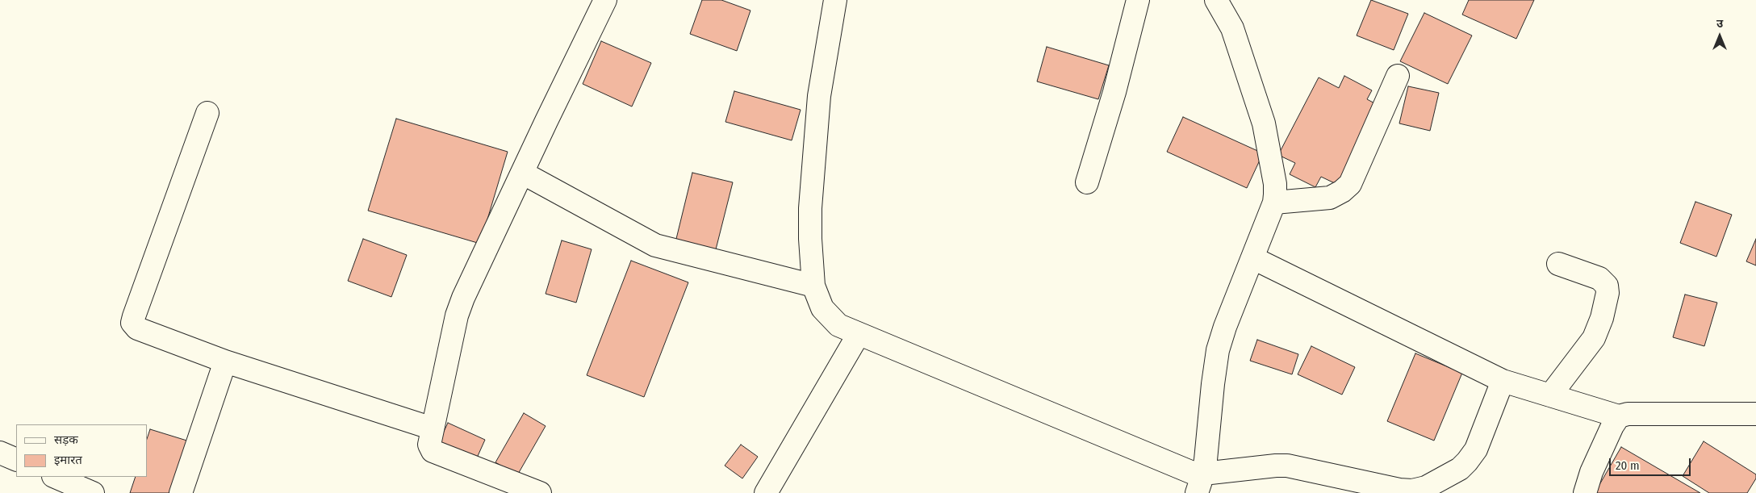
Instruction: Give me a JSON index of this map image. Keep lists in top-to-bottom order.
{
  "legend": ["सड़क", "इमारत"],
  "scale_bar": "20 m",
  "north": "top"
}
